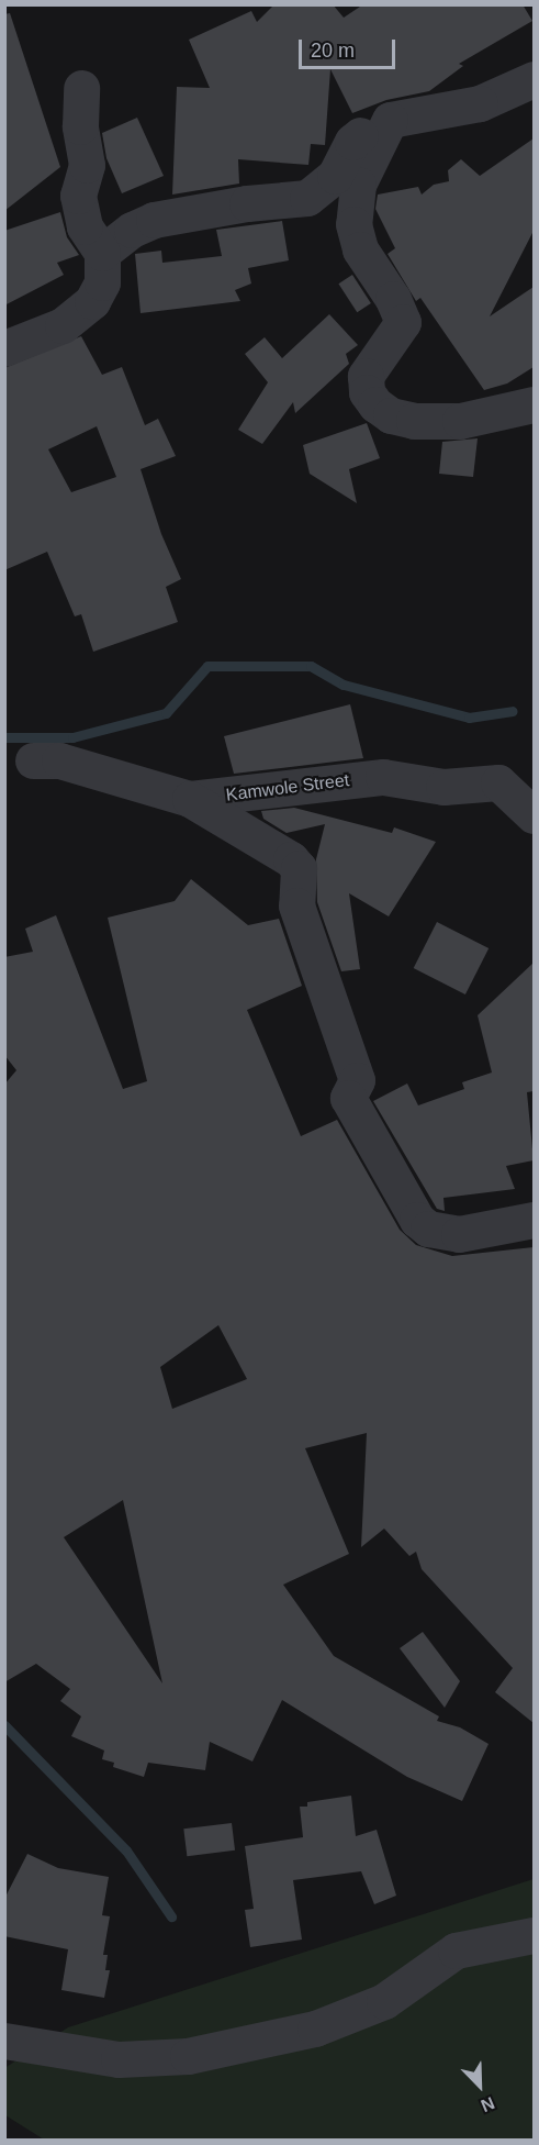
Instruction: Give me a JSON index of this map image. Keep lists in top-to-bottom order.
{
  "streets": {
    "street": ["Kamwole Street"]
  },
  "scale_bar": "20 m",
  "north": "bottom right"
}
